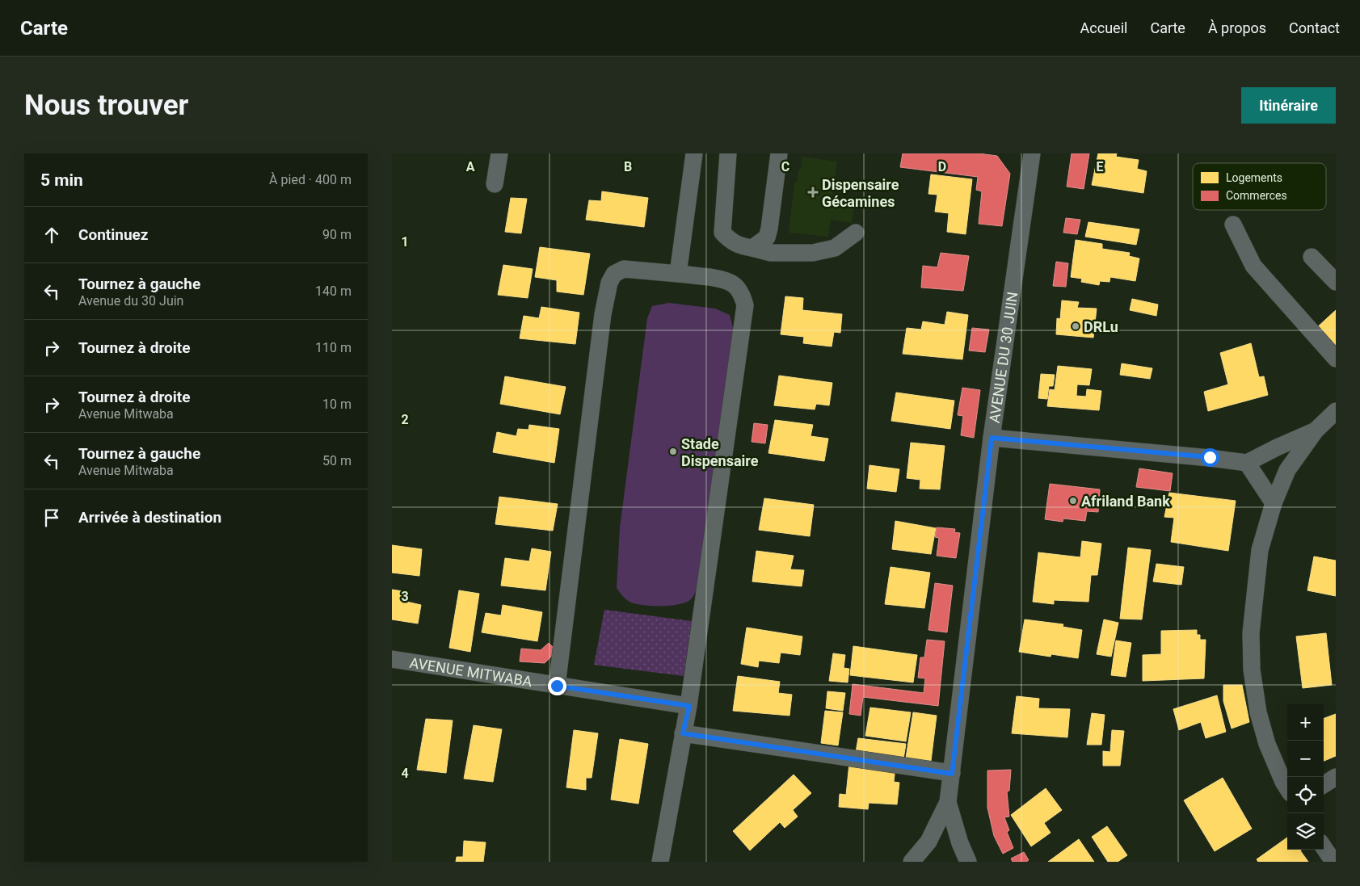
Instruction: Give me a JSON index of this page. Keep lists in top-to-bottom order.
{
  "streets": {
    "street": ["AVENUE DU 30 JUIN", "AVENUE MITWABA"]
  },
  "places": {
    "health": ["Dispensaire Gécamines"],
    "other": ["DRLu", "Stade Dispensaire", "Afriland Bank"]
  },
  "legend": ["Logements", "Commerces"],
  "page": {
    "header": "Carte",
    "nav": [
      "Accueil",
      "Carte",
      "À propos",
      "Contact"
    ],
    "buttons": "Itinéraire",
    "title": "Nous trouver",
    "heading": ["5 min", "À pied · 400 m"],
    "list": [
      ["Continuez", "90 m"],
      ["Tournez à gauche", "Avenue du 30 Juin", "140 m"],
      ["Tournez à droite", "110 m"],
      ["Tournez à droite", "Avenue Mitwaba", "10 m"],
      ["Tournez à gauche", "Avenue Mitwaba", "50 m"],
      "Arrivée à destination"
    ],
    "map_buttons": ["+", "−"]
  },
  "grid": {
    "columns": [
      "A",
      "B",
      "C",
      "D",
      "E"
    ],
    "rows": [
      "1",
      "2",
      "3",
      "4"
    ]
  }
}
